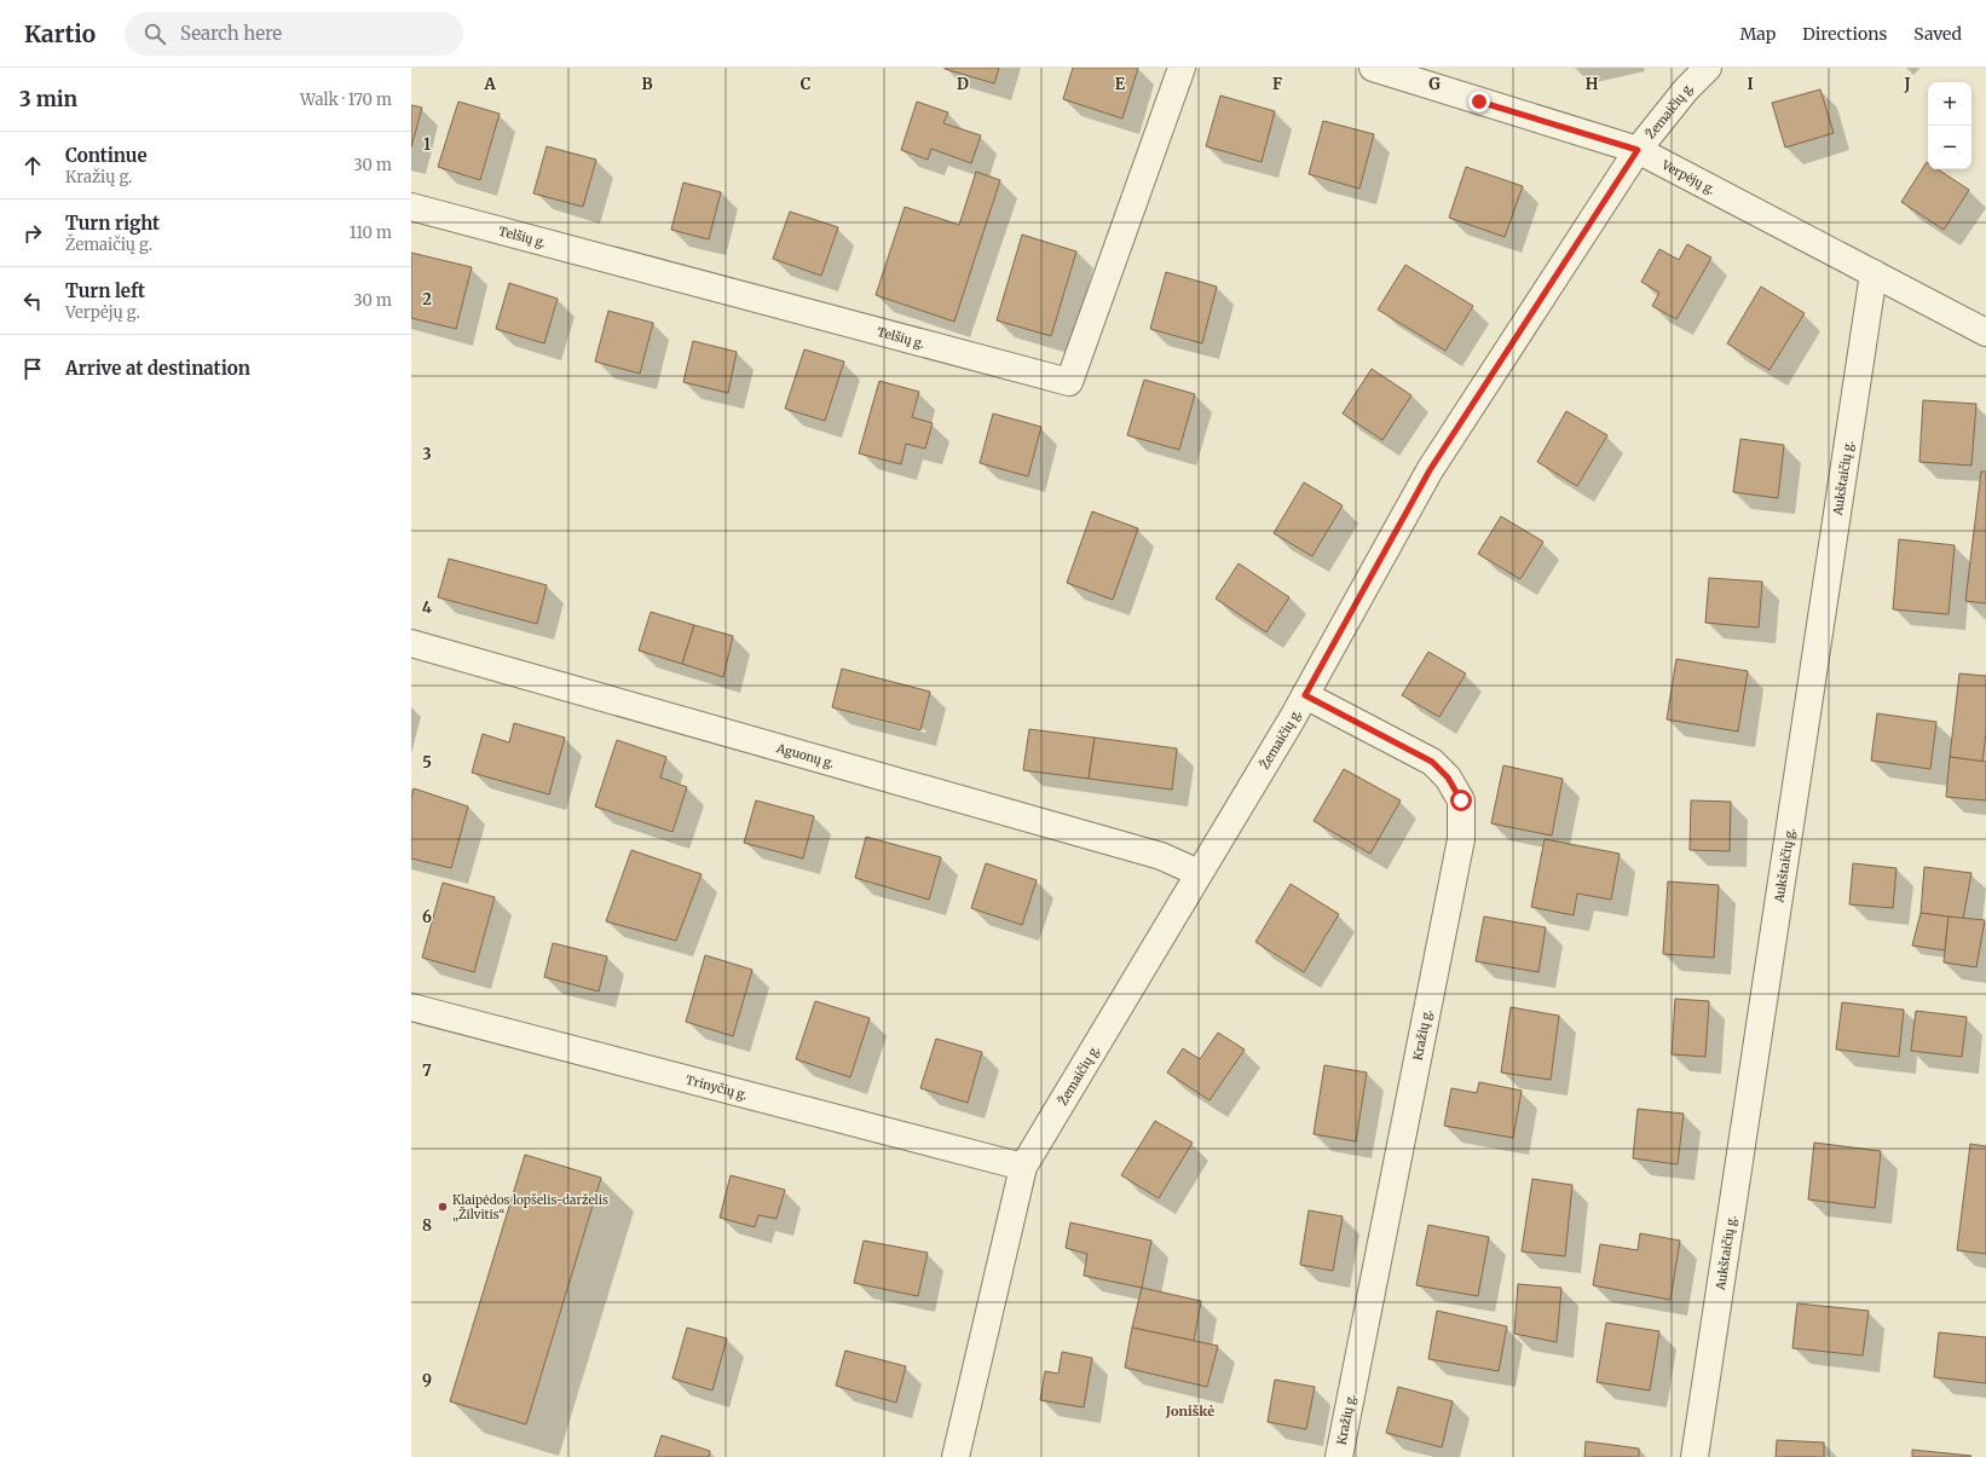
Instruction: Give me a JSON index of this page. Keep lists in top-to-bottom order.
{
  "streets": {
    "street": [
      "Žemaičių g.",
      "Verpėjų g.",
      "Telšių g.",
      "Aukštaičių g.",
      "Aguonų g.",
      "Kražių g.",
      "Trinyčių g."
    ]
  },
  "crossings": [
    ["Žemaičių g.", "Verpėjų g."],
    ["Žemaičių g.", "Aguonų g."],
    ["Žemaičių g.", "Kražių g."],
    ["Žemaičių g.", "Trinyčių g."],
    ["Verpėjų g.", "Aukštaičių g."]
  ],
  "districts": ["Joniškė"],
  "places": ["Klaipėdos lopšelis-darželis „Žilvitis“"],
  "page": {
    "header": "Kartio",
    "search": "Search here",
    "nav": ["Map", "Directions", "Saved"],
    "heading": ["3 min", "Walk · 170 m"],
    "map_buttons": ["+", "−"],
    "list": [
      ["Continue", "Kražių g.", "30 m"],
      ["Turn right", "Žemaičių g.", "110 m"],
      ["Turn left", "Verpėjų g.", "30 m"],
      "Arrive at destination"
    ]
  },
  "grid": {
    "columns": [
      "A",
      "B",
      "C",
      "D",
      "E",
      "F",
      "G",
      "H",
      "I",
      "J"
    ],
    "rows": [
      "1",
      "2",
      "3",
      "4",
      "5",
      "6",
      "7",
      "8",
      "9"
    ]
  }
}
